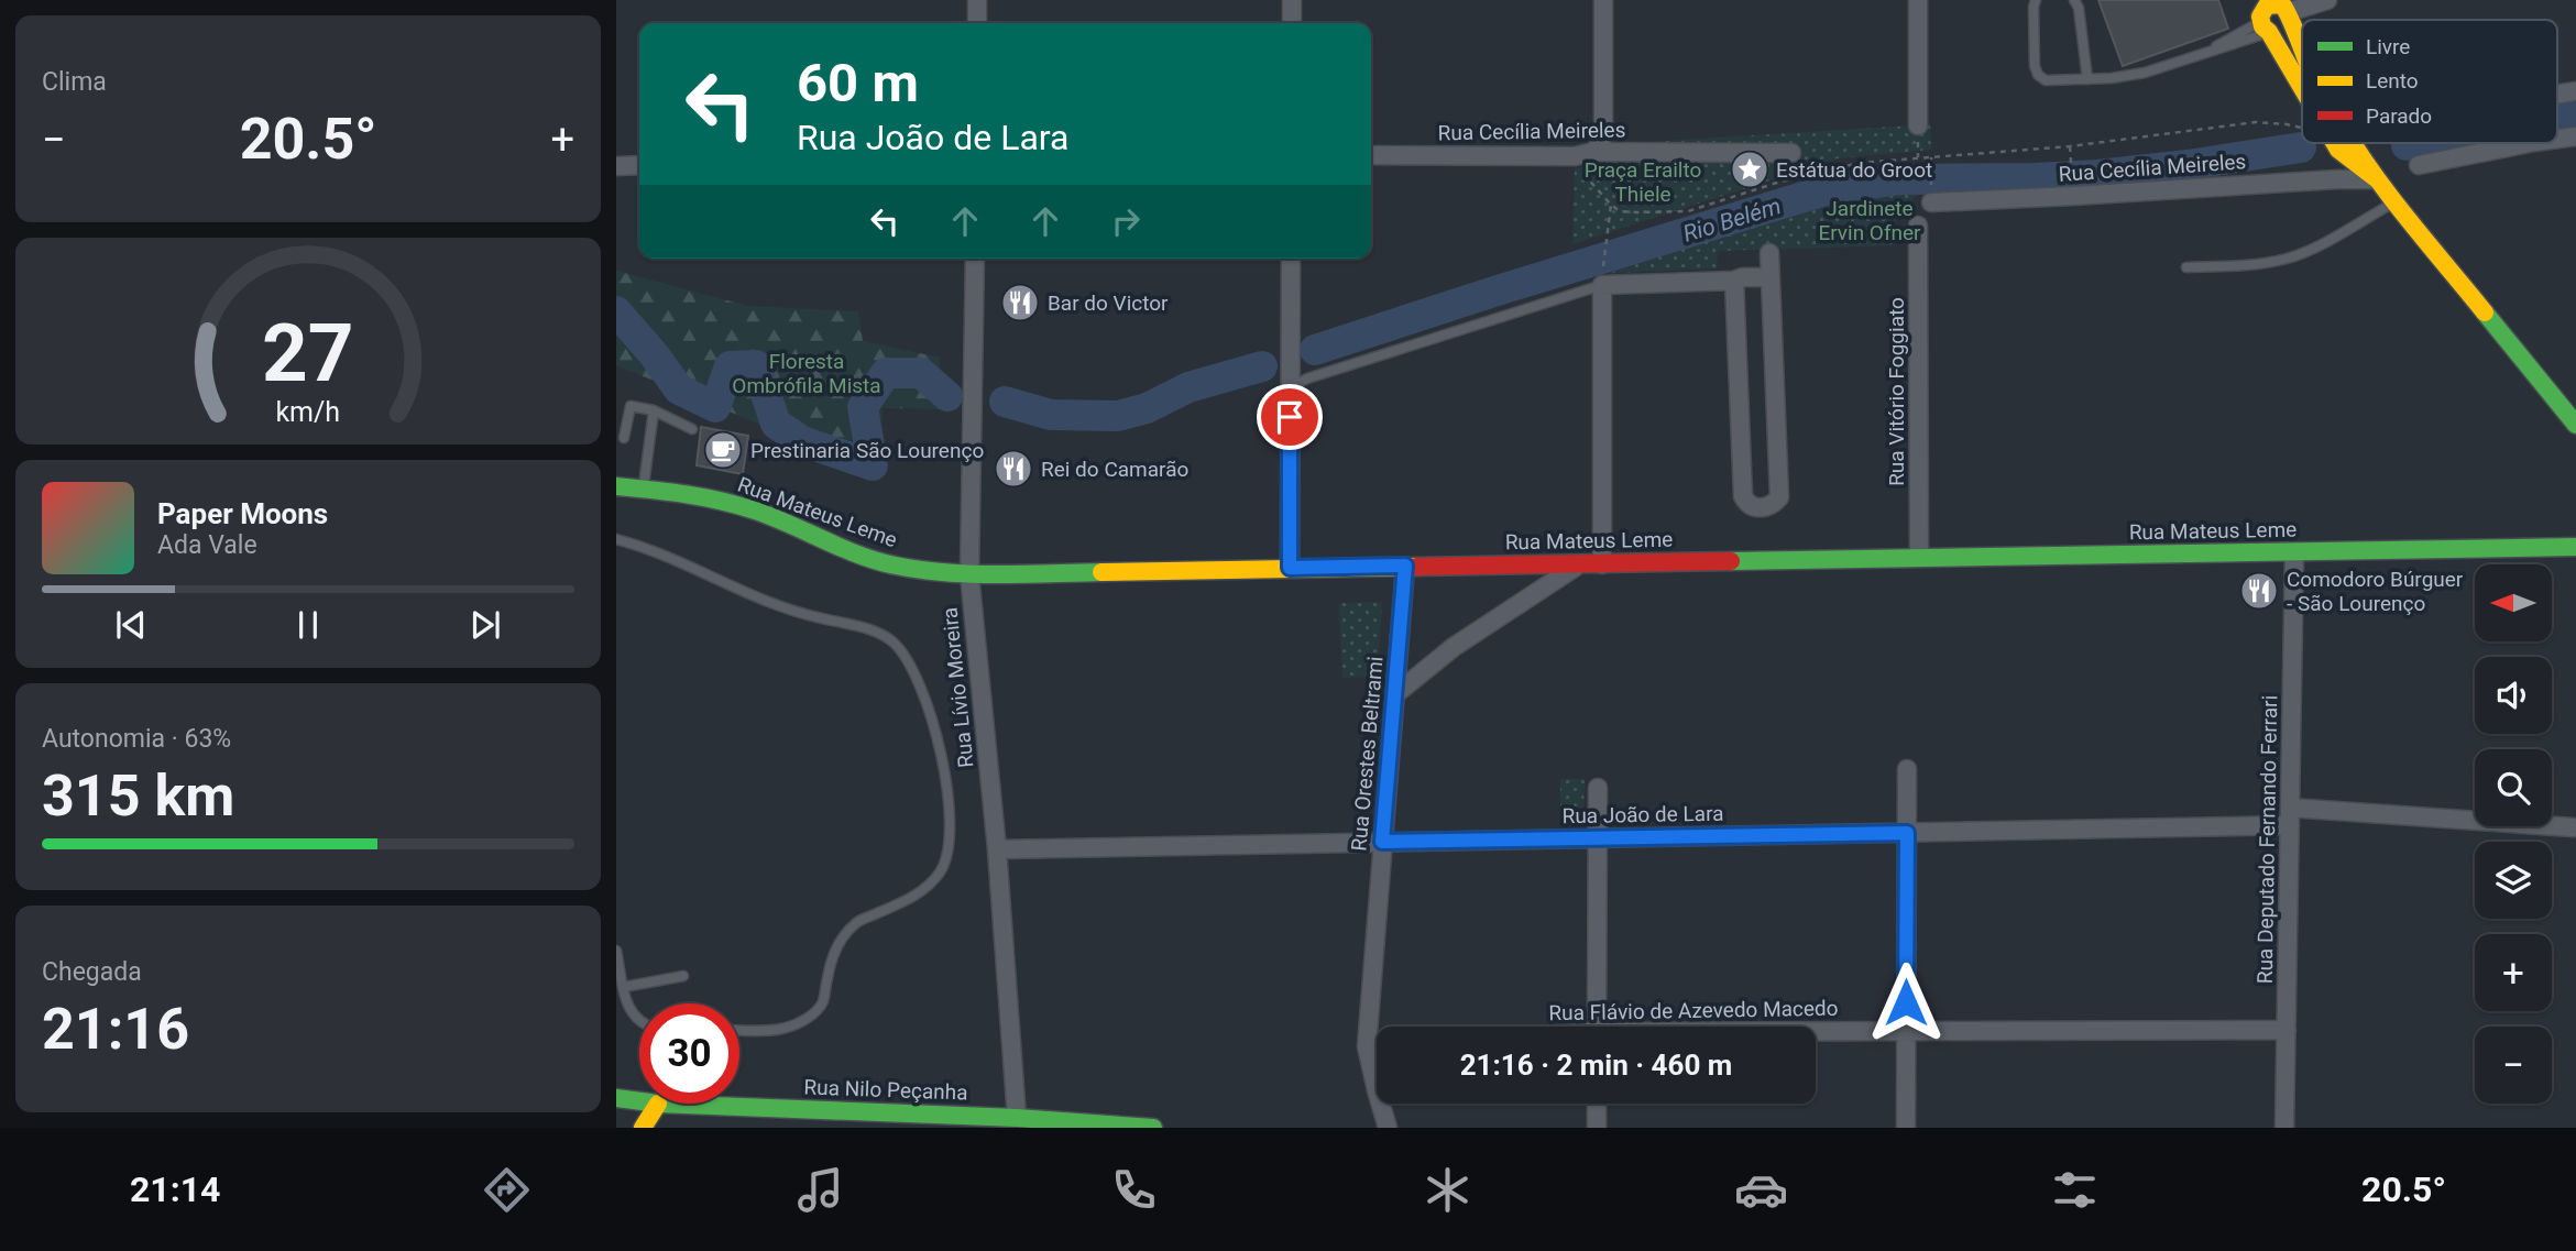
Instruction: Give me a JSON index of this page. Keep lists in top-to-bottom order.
{
  "streets": {
    "main road": ["Rua Mateus Leme", "Rua Nilo Peçanha"],
    "street": [
      "Rua Cecília Meireles",
      "Rua Vitório Foggiato",
      "Rua Lívio Moreira",
      "Rua Orestes Beltrami",
      "Rua João de Lara",
      "Rua Deputado Fernando Ferrari",
      "Rua Flávio de Azevedo Macedo"
    ]
  },
  "crossings": [
    ["Rua Vitório Foggiato", "Rua Mateus Leme"],
    ["Rua Mateus Leme", "Rua Lívio Moreira"],
    ["Rua Mateus Leme", "Rua Orestes Beltrami"],
    ["Rua Mateus Leme", "Rua Deputado Fernando Ferrari"],
    ["Rua Lívio Moreira", "Rua João de Lara"],
    ["Rua Lívio Moreira", "Rua Nilo Peçanha"],
    ["Rua Orestes Beltrami", "Rua João de Lara"],
    ["Rua João de Lara", "Rua Deputado Fernando Ferrari"],
    ["Rua Deputado Fernando Ferrari", "Rua Flávio de Azevedo Macedo"]
  ],
  "water": ["Rio Belém"],
  "parks": ["Praça Erailto Thiele", "Jardinete Ervin Ofner", "Floresta Ombrófila Mista"],
  "places": {
    "place": ["Estátua do Groot"],
    "restaurant": ["Bar do Victor", "Rei do Camarão", "Comodoro Búrguer - São Lourenço"],
    "cafe": ["Prestinaria São Lourenço"]
  },
  "legend": ["Livre", "Lento", "Parado"],
  "north": "left",
  "page": {
    "tile": [
      "Clima",
      ["Autonomia · 63%", "315 km"],
      ["Chegada", "21:16"]
    ],
    "turn": ["60 m", "Rua João de Lara"],
    "heat": ["−", "20.5°", "+"],
    "song": ["Paper Moons", "Ada Vale"],
    "map_buttons": ["+", "−"],
    "limit": "30",
    "trip": "21:16 · 2 min · 460 m",
    "tabs": ["21:14", "20.5°"],
    "gauge": ["27", "km/h"]
  }
}
